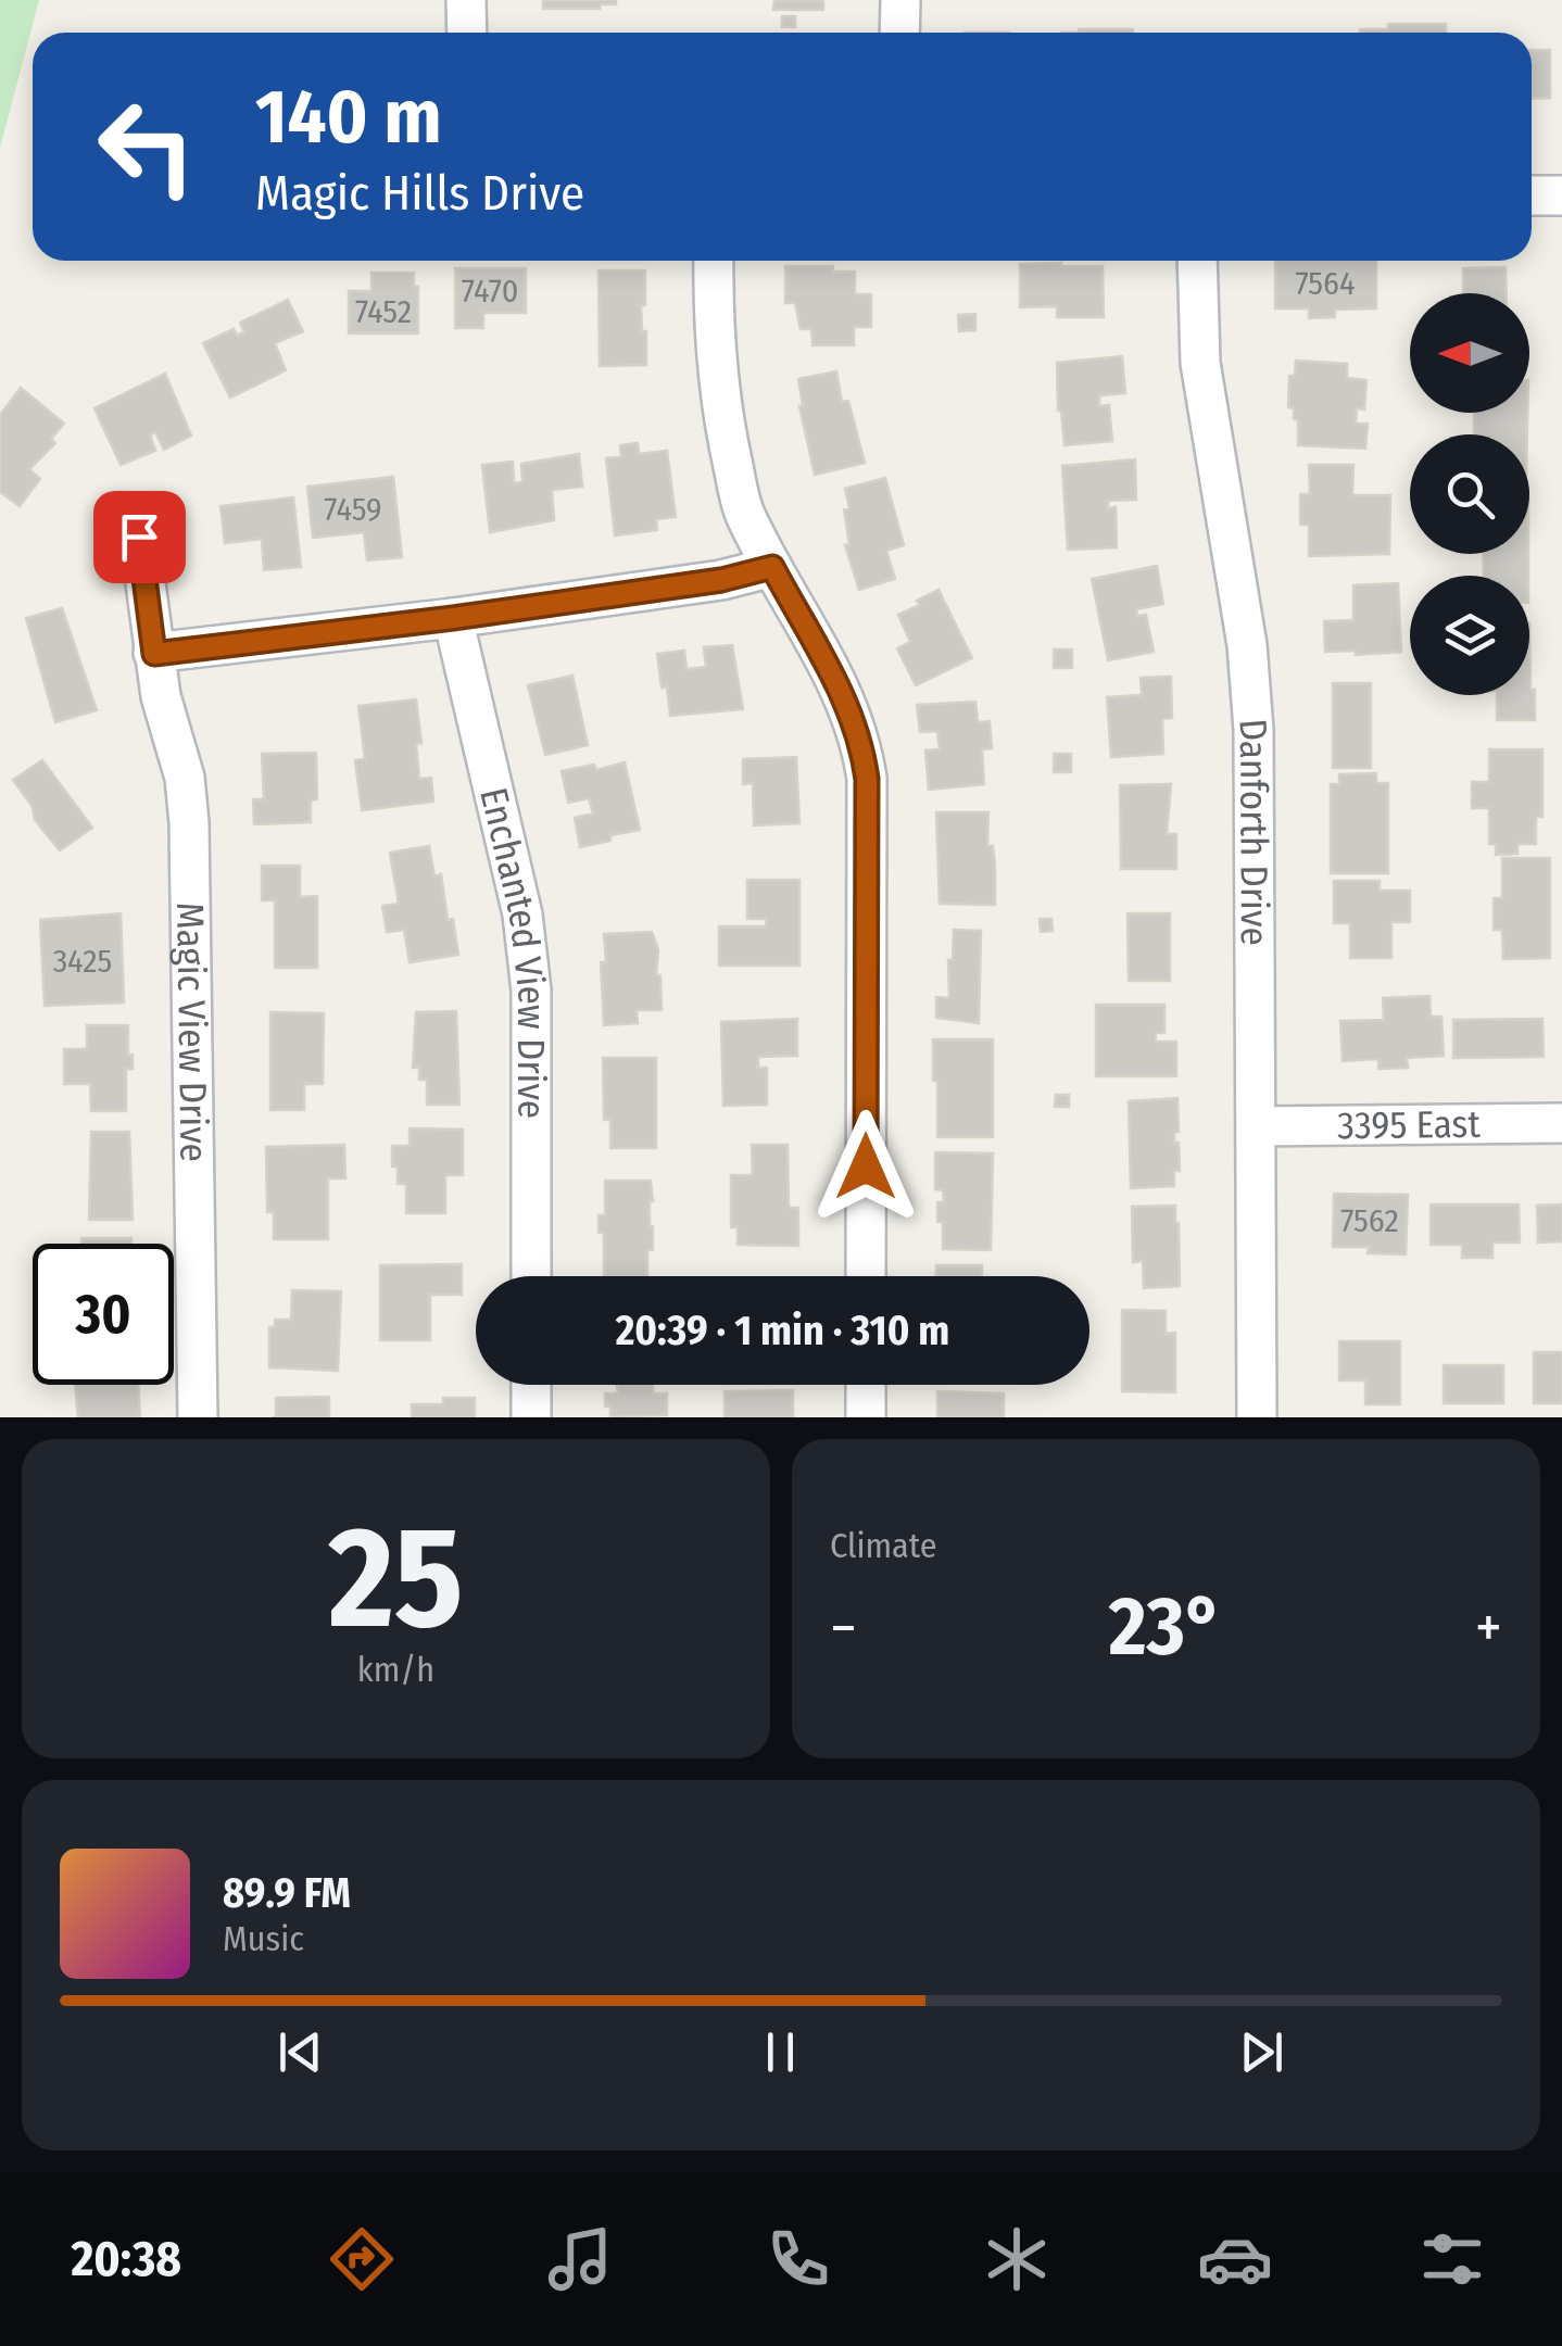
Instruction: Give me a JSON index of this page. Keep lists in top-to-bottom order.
{
  "streets": {
    "street": [
      "Danforth Drive",
      "Enchanted View Drive",
      "Magic View Drive",
      "3395 East"
    ]
  },
  "crossings": [
    ["Danforth Drive", "3395 East"]
  ],
  "house_numbers": [
    "7564",
    "7470",
    "7452",
    "7459",
    "3425",
    "7562"
  ],
  "north": "left",
  "page": {
    "turn": ["140 m", "Magic Hills Drive"],
    "limit": "30",
    "trip": "20:39 · 1 min · 310 m",
    "tile": [
      ["25", "km/h"],
      "Climate"
    ],
    "heat": ["−", "23°", "+"],
    "song": ["89.9 FM", "Music"],
    "tabs": "20:38"
  }
}
